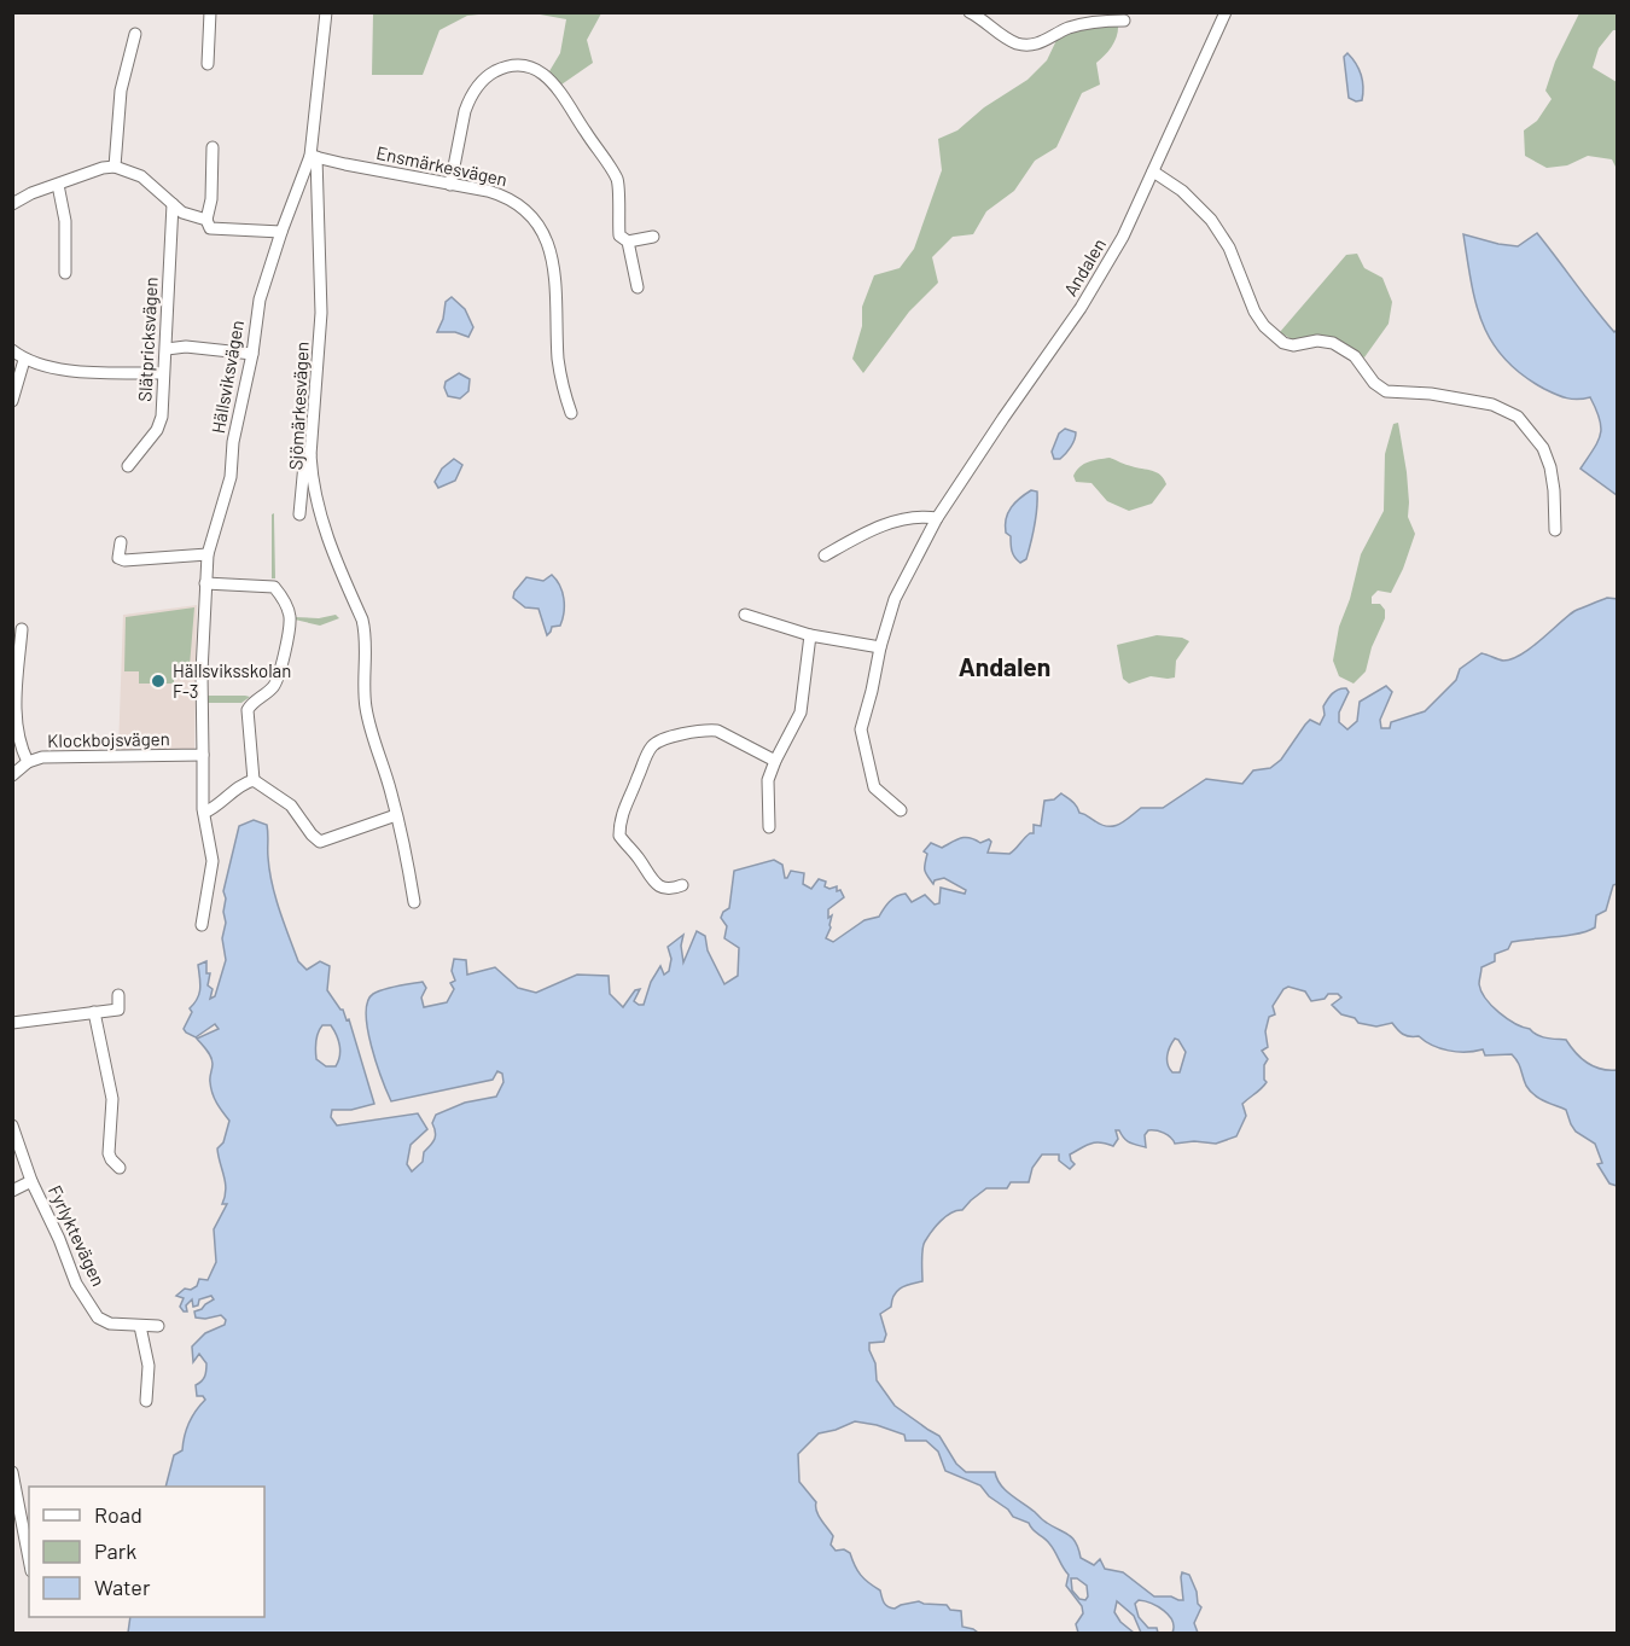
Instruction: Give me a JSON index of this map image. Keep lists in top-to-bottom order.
{
  "streets": {
    "street": [
      "Ensmärkesvägen",
      "Andalen",
      "Slätpricksvägen",
      "Hällsviksvägen",
      "Sjömärkesvägen",
      "Klockbojsvägen",
      "Fyrlyktevägen"
    ]
  },
  "crossings": [
    ["Ensmärkesvägen", "Hällsviksvägen"],
    ["Ensmärkesvägen", "Sjömärkesvägen"],
    ["Hällsviksvägen", "Sjömärkesvägen"],
    ["Hällsviksvägen", "Klockbojsvägen"]
  ],
  "districts": ["Andalen"],
  "places": ["Hällsviksskolan F-3"],
  "legend": ["Road", "Park", "Water"]
}
